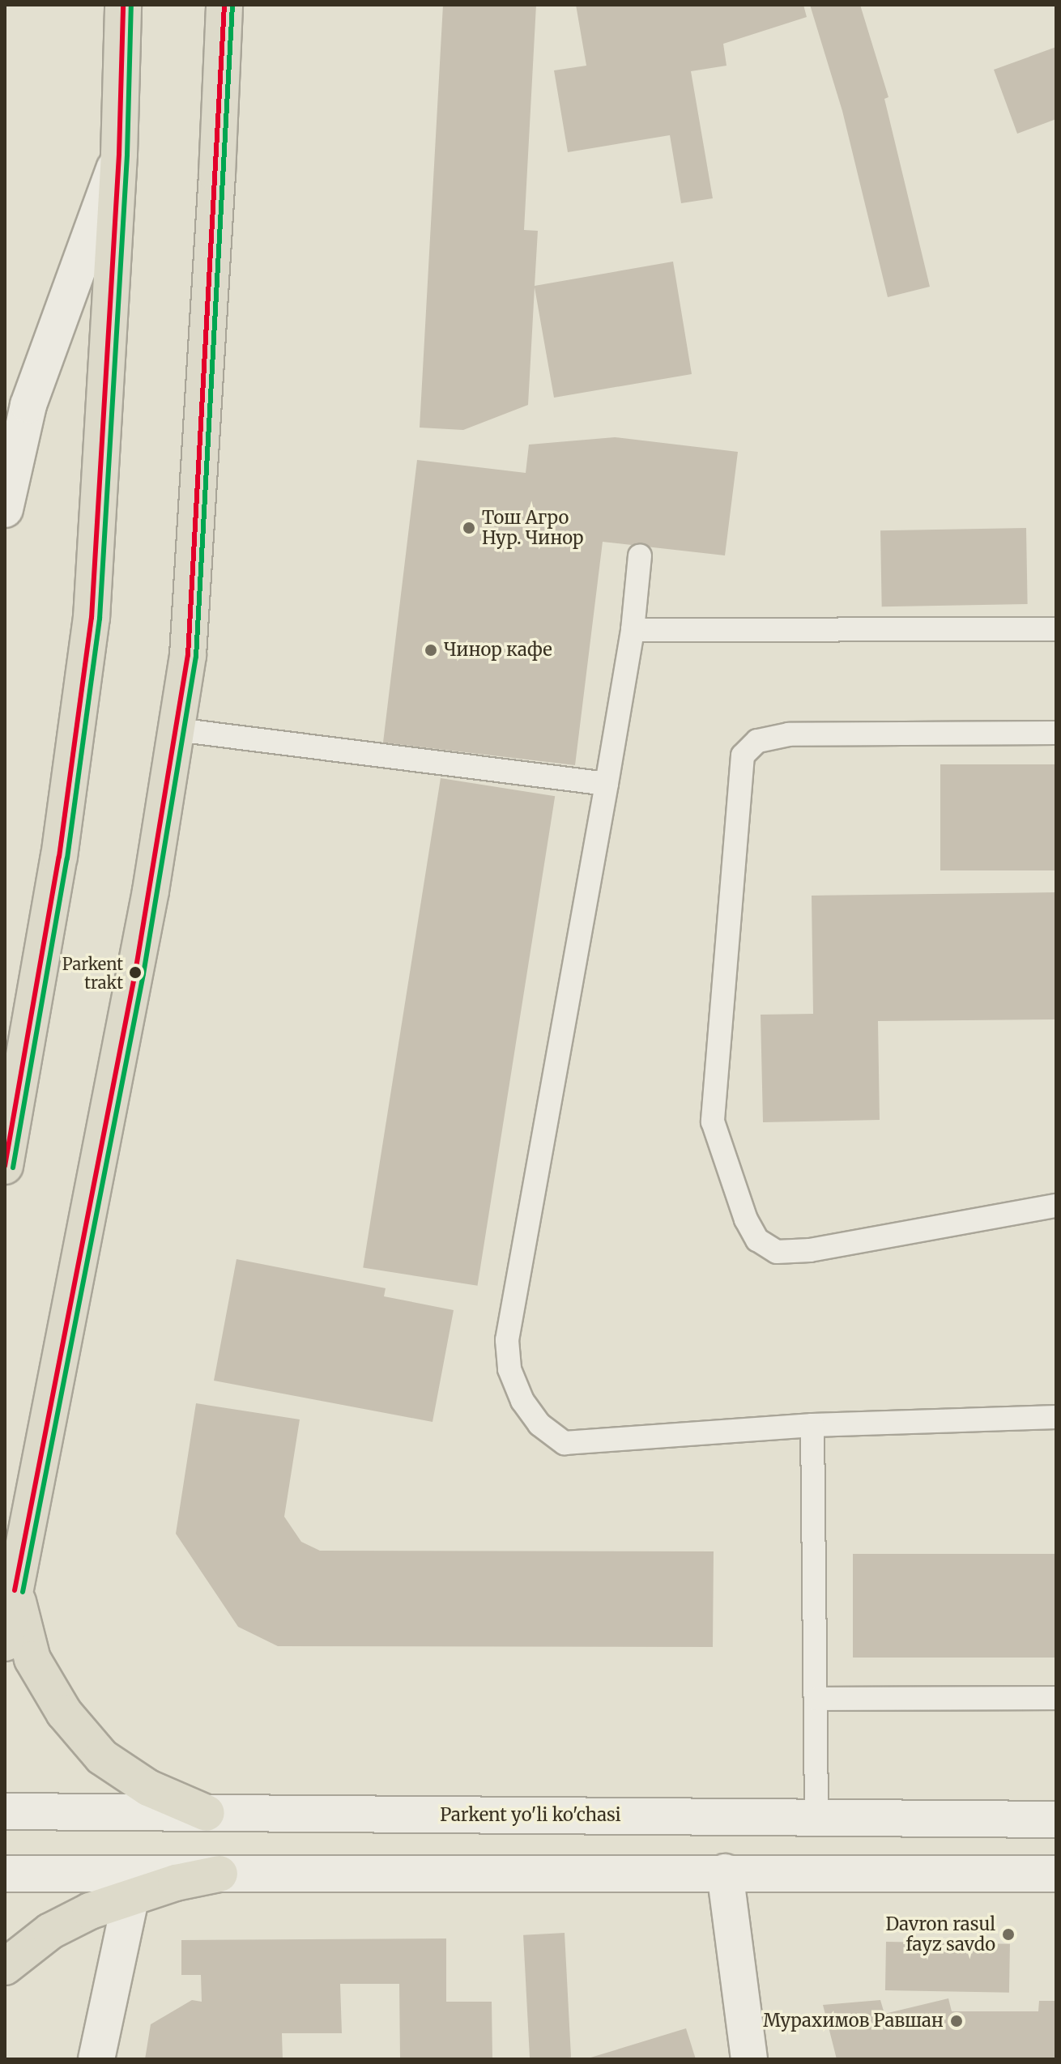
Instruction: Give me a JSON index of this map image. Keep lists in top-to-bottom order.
{
  "streets": {
    "street": ["Parkent yo'li ko'chasi"]
  },
  "places": [
    "Тош Агро Нур. Чинор",
    "Чинор кафе",
    "Parkent trakt",
    "Davron rasul fayz savdo",
    "Мурахимов Равшан"
  ]
}
